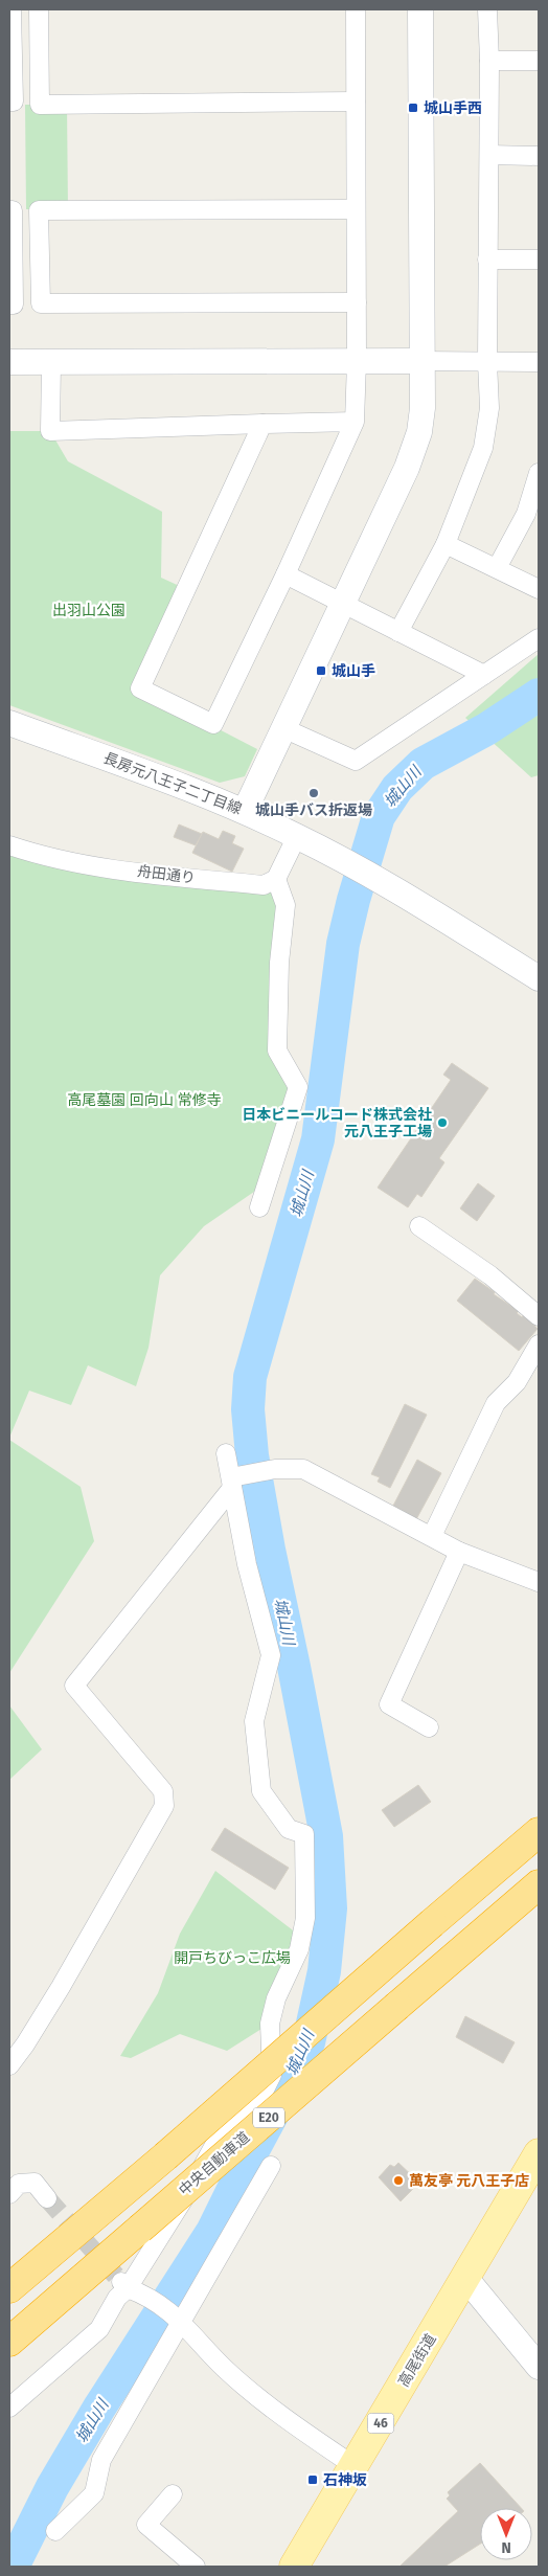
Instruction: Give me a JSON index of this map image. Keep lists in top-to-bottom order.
{
  "streets": {
    "highway": ["E20", "中央自動車道"],
    "main road": ["高尾街道", "46"],
    "street": ["長房元八王子二丁目線", "舟田通り"]
  },
  "water": ["城山川"],
  "parks": ["出羽山公園", "高尾墓園 回向山 常修寺", "開戸ちびっこ広場"],
  "places": {
    "transit": ["城山手西", "城山手", "石神坂"],
    "other": ["城山手バス折返場", "日本ビニールコード株式会社 元八王子工場", "萬友亭 元八王子店"]
  },
  "north": "bottom"
}
